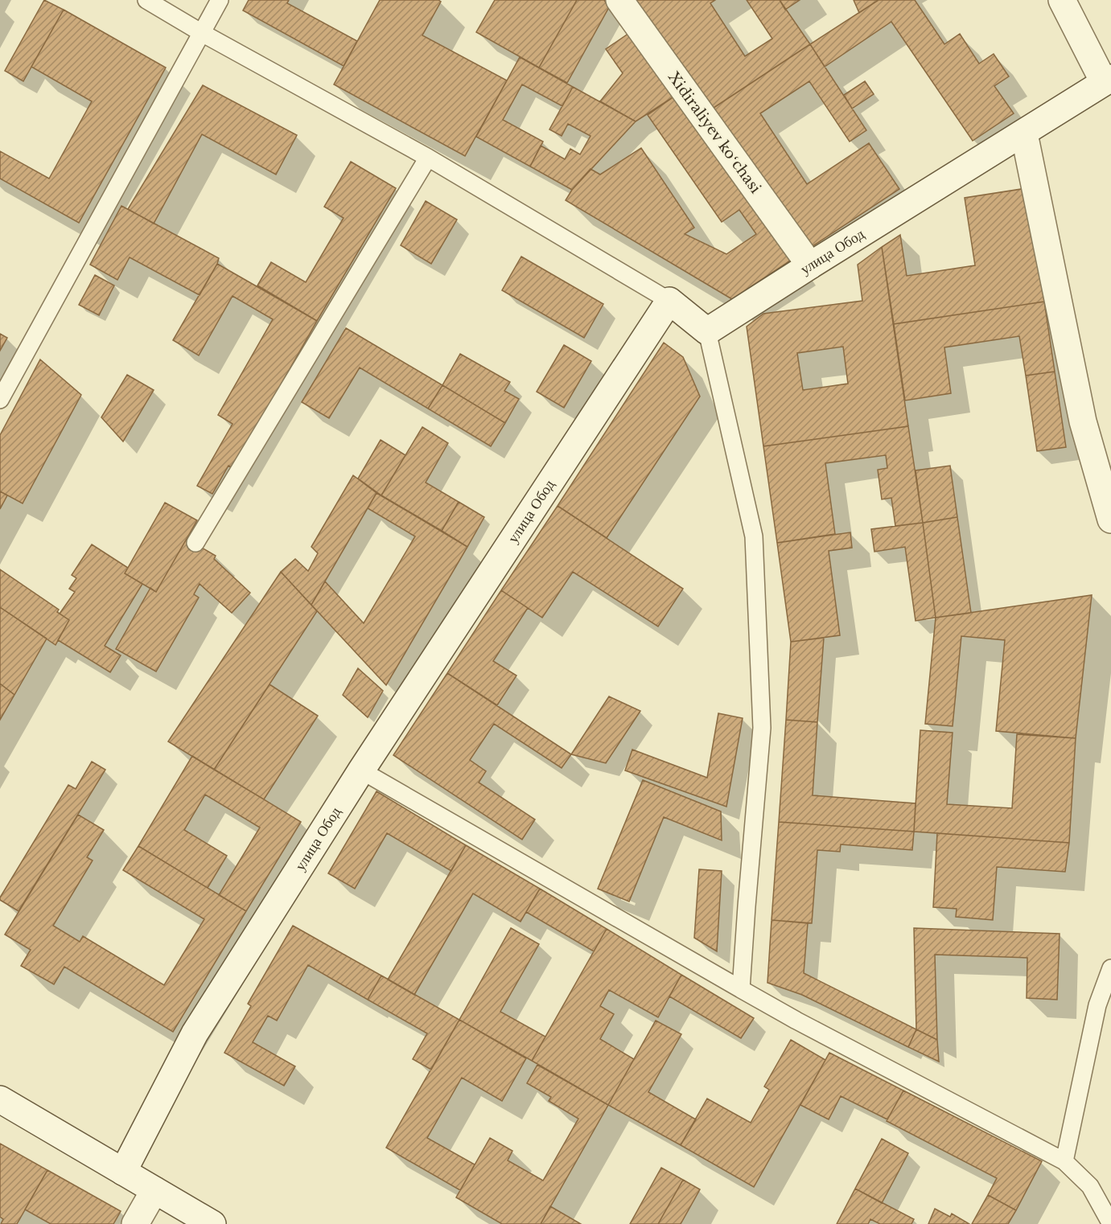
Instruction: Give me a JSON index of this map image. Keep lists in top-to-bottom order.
{
  "streets": {
    "street": ["Xidiraliyev koʻchasi", "улица Обод"]
  },
  "crossings": [
    ["Xidiraliyev koʻchasi", "улица Обод"]
  ]
}
